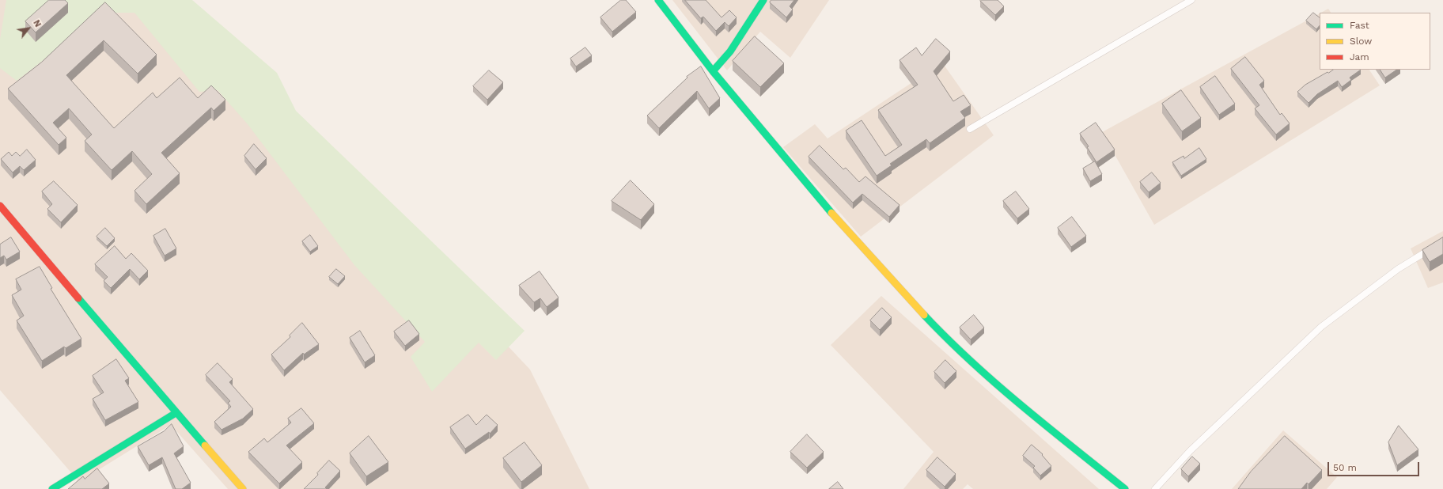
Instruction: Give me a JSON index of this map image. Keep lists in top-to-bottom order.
{
  "legend": ["Fast", "Slow", "Jam"],
  "scale_bar": "50 m",
  "north": "top right"
}
